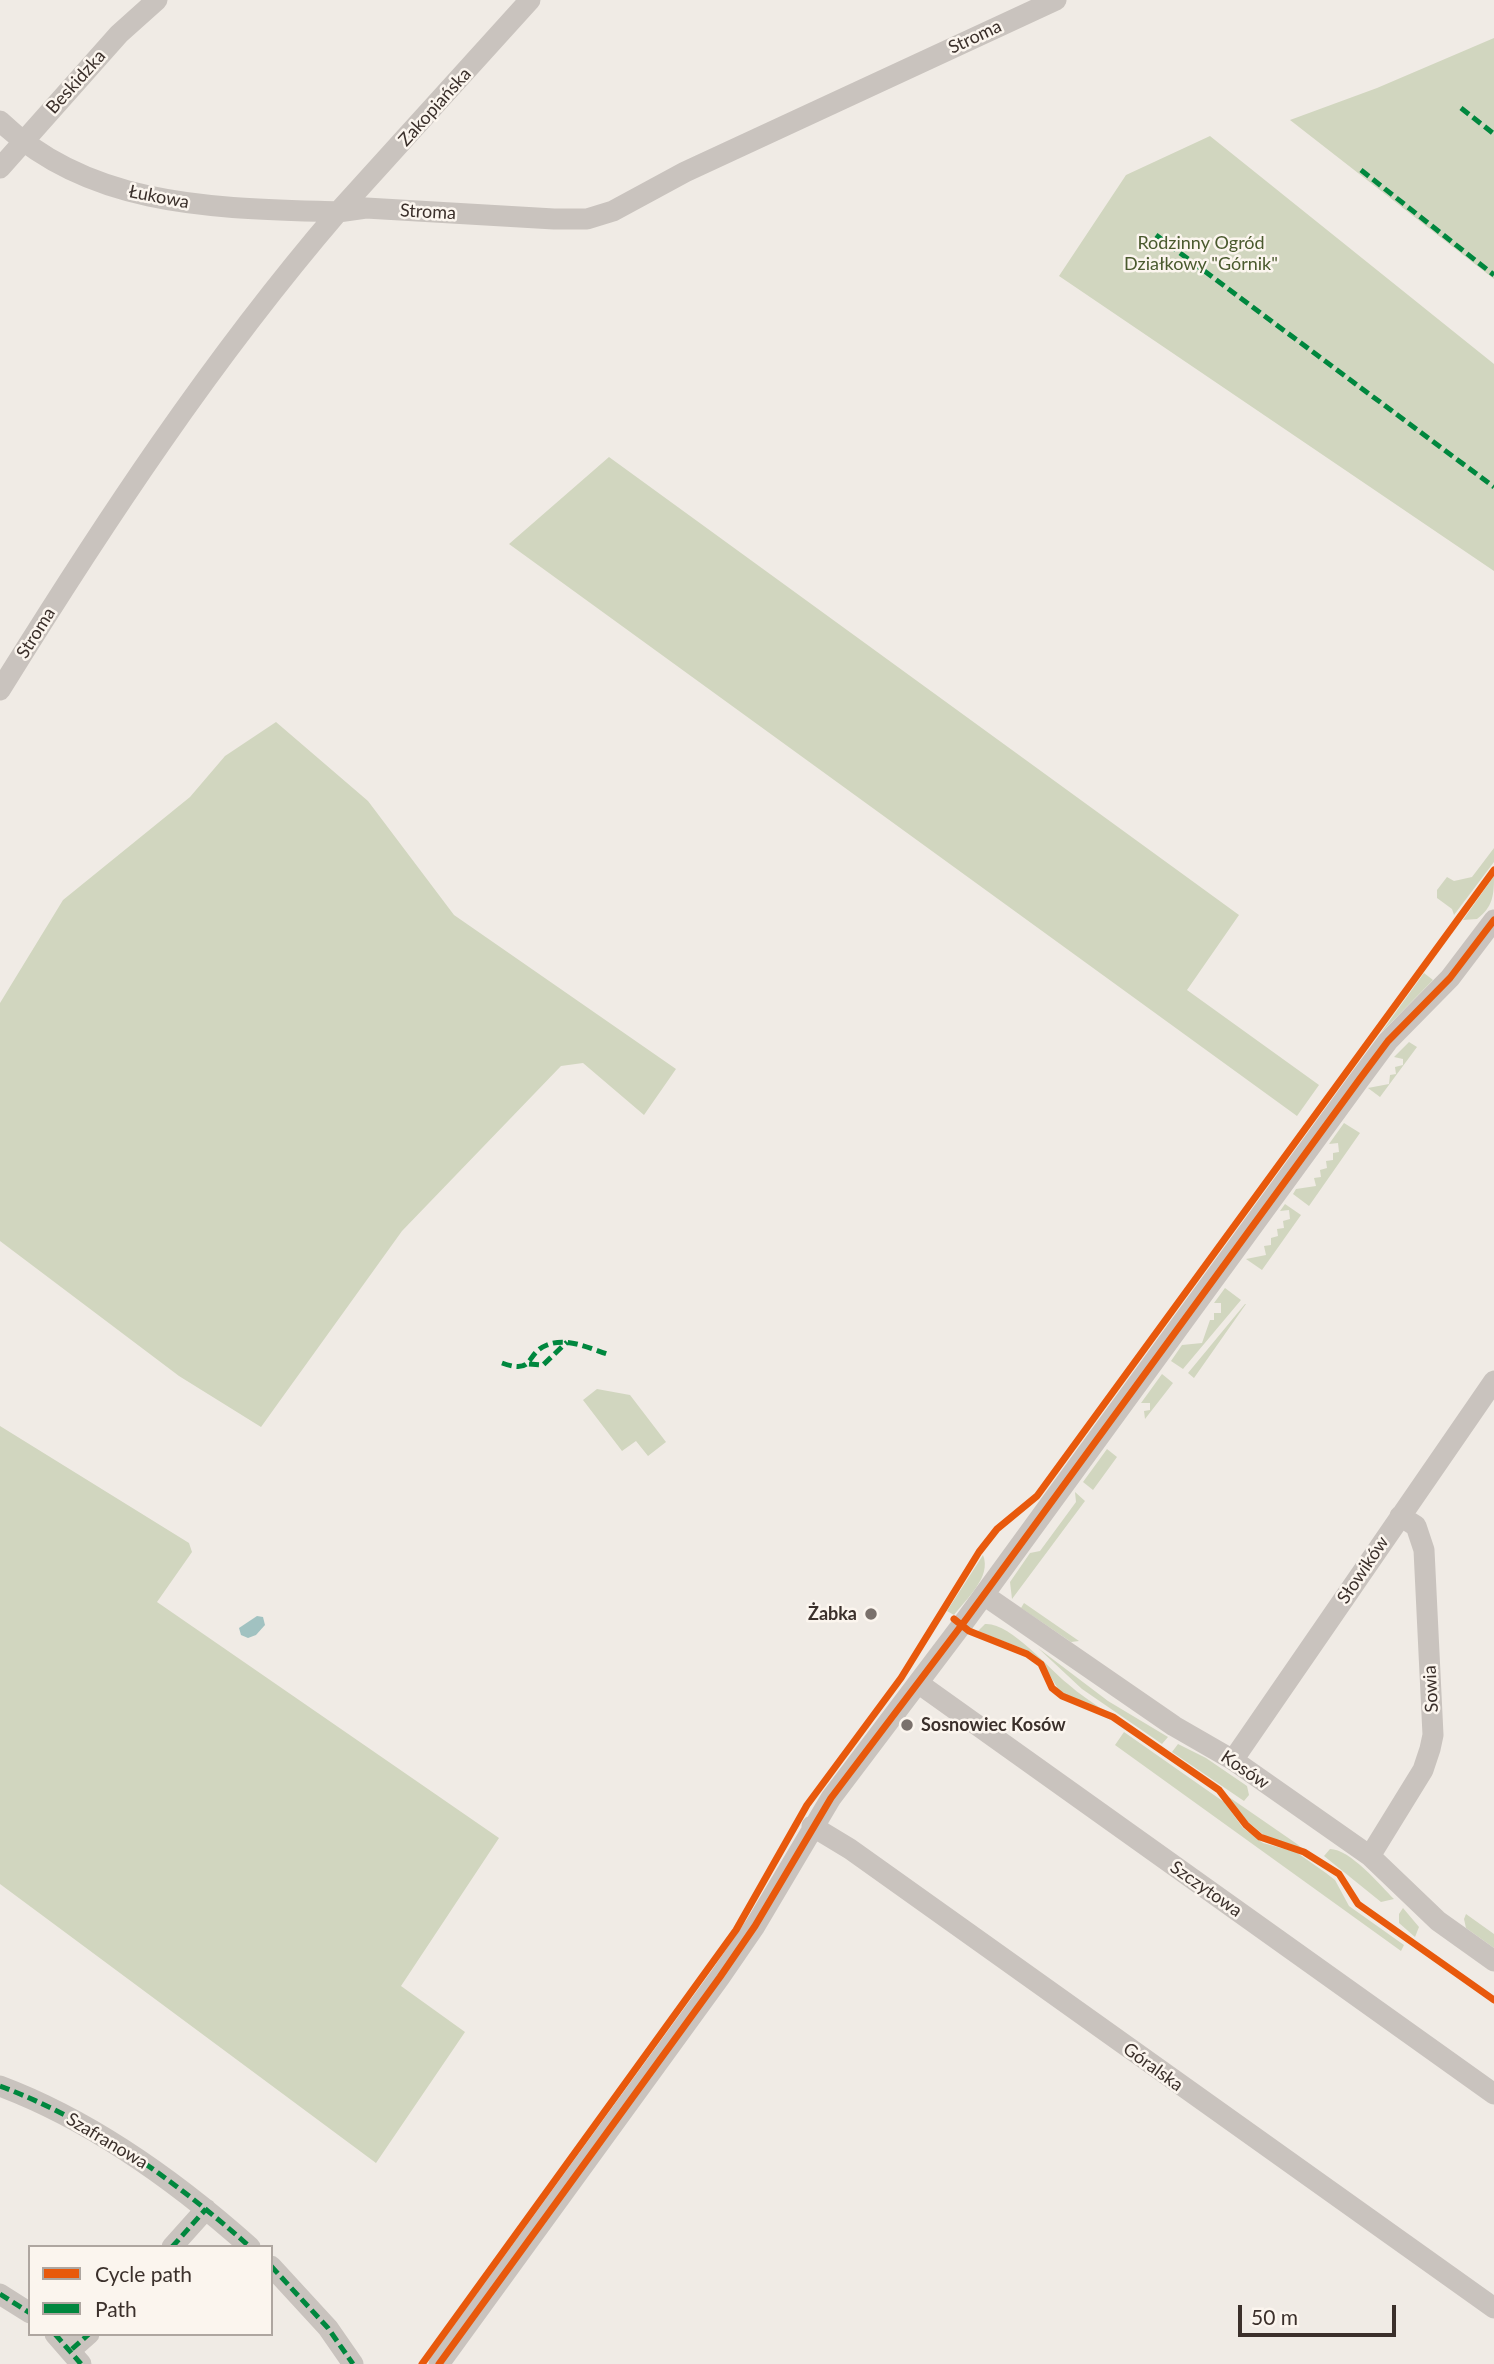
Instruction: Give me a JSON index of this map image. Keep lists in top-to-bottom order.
{
  "streets": {
    "street": [
      "Stroma",
      "Beskidzka",
      "Zakopiańska",
      "Łukowa",
      "Słowików",
      "Sowia",
      "Kosów",
      "Szczytowa",
      "Góralska",
      "Szafranowa"
    ]
  },
  "crossings": [
    ["Stroma", "Zakopiańska"],
    ["Stroma", "Łukowa"],
    ["Beskidzka", "Łukowa"],
    ["Zakopiańska", "Łukowa"],
    ["Słowików", "Sowia"],
    ["Słowików", "Kosów"],
    ["Sowia", "Kosów"]
  ],
  "parks": ["Rodzinny Ogród Działkowy \"Górnik\""],
  "places": ["Żabka", "Sosnowiec Kosów"],
  "legend": ["Cycle path", "Path"],
  "scale_bar": "50 m"
}
